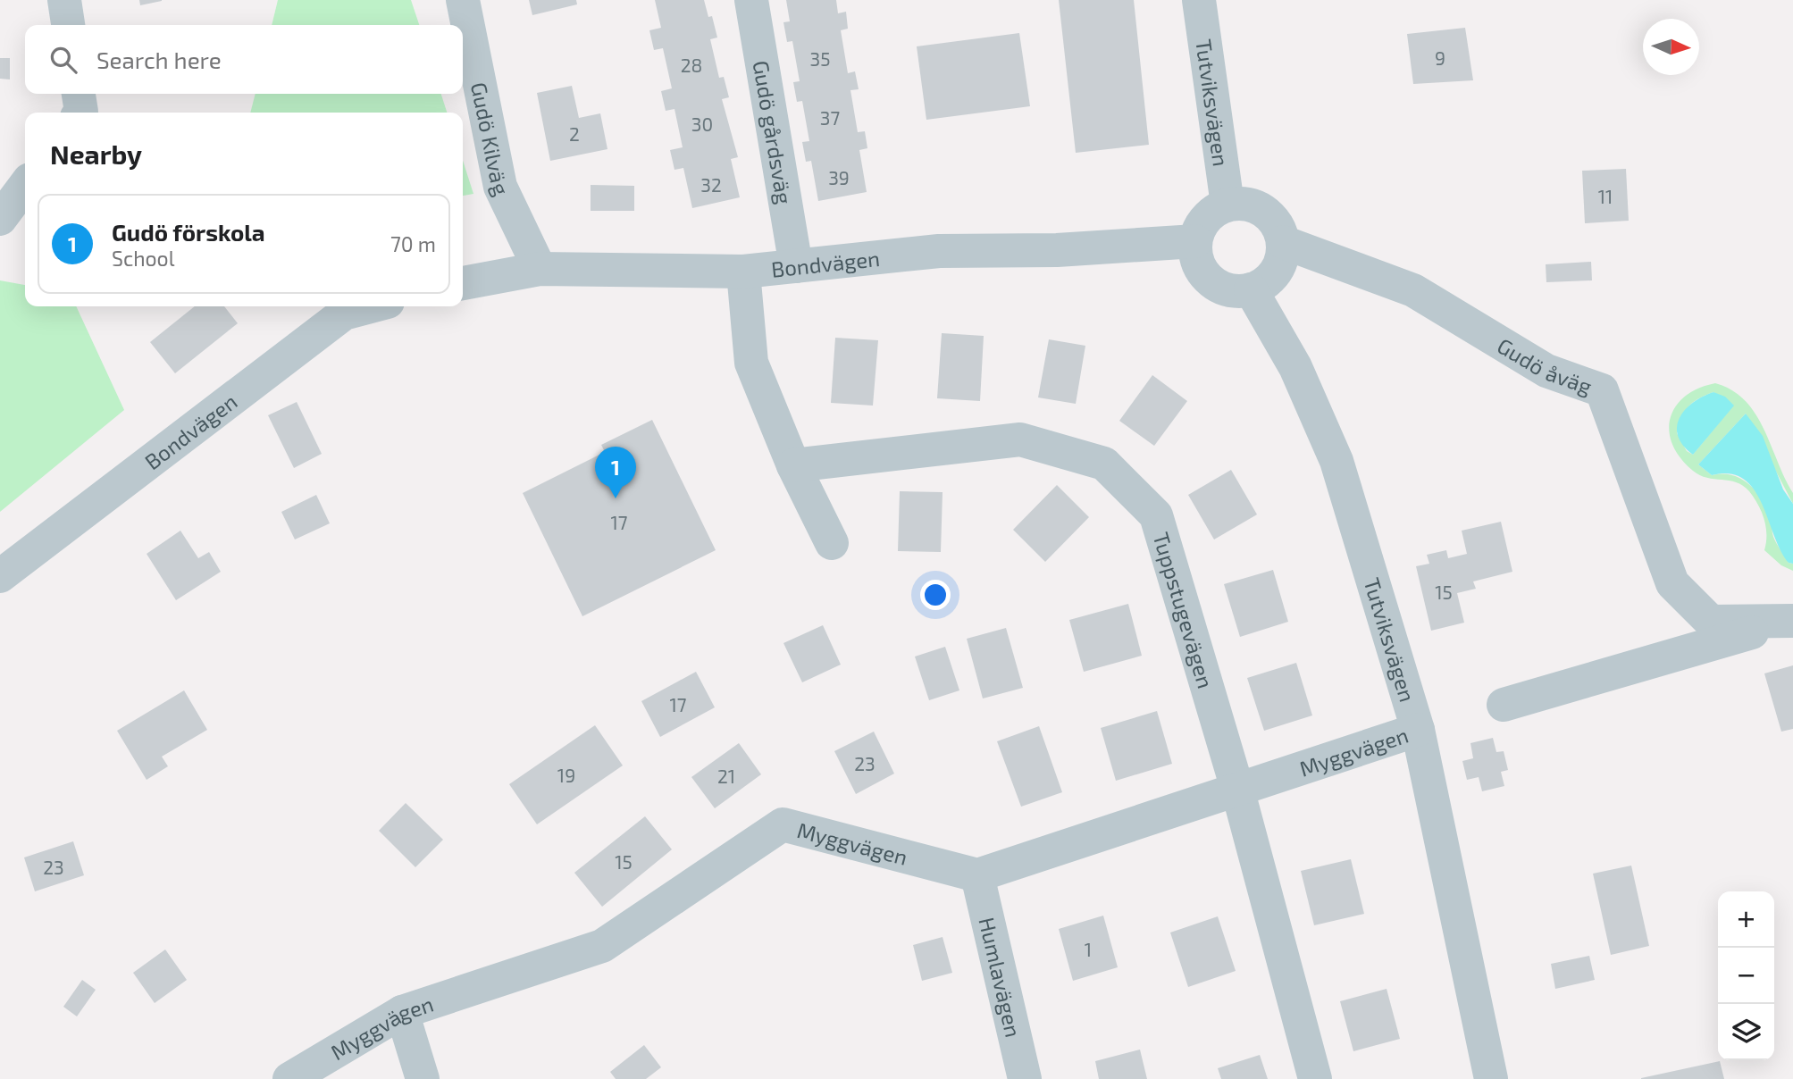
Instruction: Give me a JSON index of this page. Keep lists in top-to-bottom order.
{
  "streets": {
    "street": [
      "Tutviksvägen",
      "Gudö gårdsväg",
      "Gudö Kilväg",
      "Bondvägen",
      "Gudö åväg",
      "Tuppstugevägen",
      "Myggvägen",
      "Humlavägen"
    ]
  },
  "crossings": [
    ["Tutviksvägen", "Bondvägen"],
    ["Tutviksvägen", "Gudö åväg"],
    ["Tutviksvägen", "Myggvägen"],
    ["Gudö gårdsväg", "Bondvägen"],
    ["Gudö Kilväg", "Bondvägen"],
    ["Bondvägen", "Gudö åväg"],
    ["Tuppstugevägen", "Myggvägen"],
    ["Myggvägen", "Humlavägen"]
  ],
  "house_numbers": [
    "9",
    "35",
    "28",
    "37",
    "30",
    "2",
    "39",
    "32",
    "11",
    "17",
    "15",
    "17",
    "23",
    "19",
    "21",
    "15",
    "23",
    "1"
  ],
  "north": "right",
  "page": {
    "search": "Search here",
    "heading": "Nearby",
    "list": [
      {
        "mark": "1",
        "name": "Gudö förskola",
        "note": "School",
        "value": "70 m"
      }
    ],
    "pins": "1",
    "map_buttons": ["+", "−"]
  }
}
